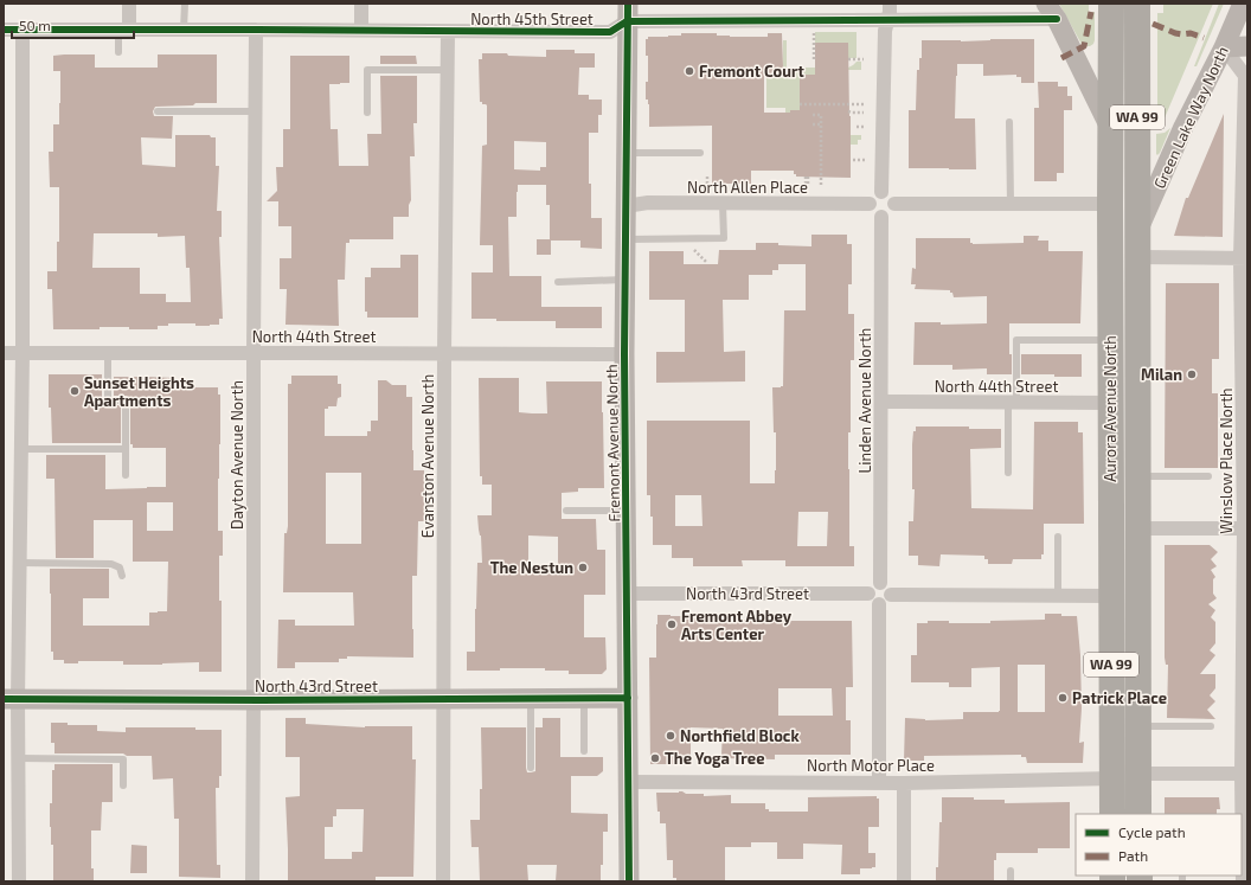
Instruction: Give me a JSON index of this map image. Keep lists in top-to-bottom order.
{
  "streets": {
    "highway": ["WA 99", "Aurora Avenue North"],
    "main road": ["Green Lake Way North", "Fremont Avenue North", "North 43rd Street"],
    "street": [
      "North 45th Street",
      "North Allen Place",
      "North 44th Street",
      "Linden Avenue North",
      "Dayton Avenue North",
      "Evanston Avenue North",
      "Winslow Place North",
      "North Motor Place"
    ]
  },
  "crossings": [
    ["North 45th Street", "Fremont Avenue North"],
    ["North 45th Street", "Dayton Avenue North"],
    ["North 45th Street", "Evanston Avenue North"],
    ["Green Lake Way North", "Aurora Avenue North"],
    ["Green Lake Way North", "Winslow Place North"],
    ["North Allen Place", "Linden Avenue North"],
    ["North Allen Place", "Fremont Avenue North"],
    ["North 44th Street", "Linden Avenue North"],
    ["North 44th Street", "Aurora Avenue North"],
    ["North 44th Street", "Fremont Avenue North"],
    ["North 44th Street", "Dayton Avenue North"],
    ["North 44th Street", "Evanston Avenue North"],
    ["Linden Avenue North", "North 43rd Street"],
    ["Aurora Avenue North", "North Motor Place"],
    ["Fremont Avenue North", "North 43rd Street"],
    ["Fremont Avenue North", "North Motor Place"],
    ["Dayton Avenue North", "North 43rd Street"],
    ["Evanston Avenue North", "North 43rd Street"]
  ],
  "places": [
    "Fremont Court",
    "Milan",
    "Sunset Heights Apartments",
    "The Nestun",
    "Fremont Abbey Arts Center",
    "Patrick Place",
    "Northfield Block",
    "The Yoga Tree"
  ],
  "legend": ["Cycle path", "Path"],
  "scale_bar": "50 m"
}
